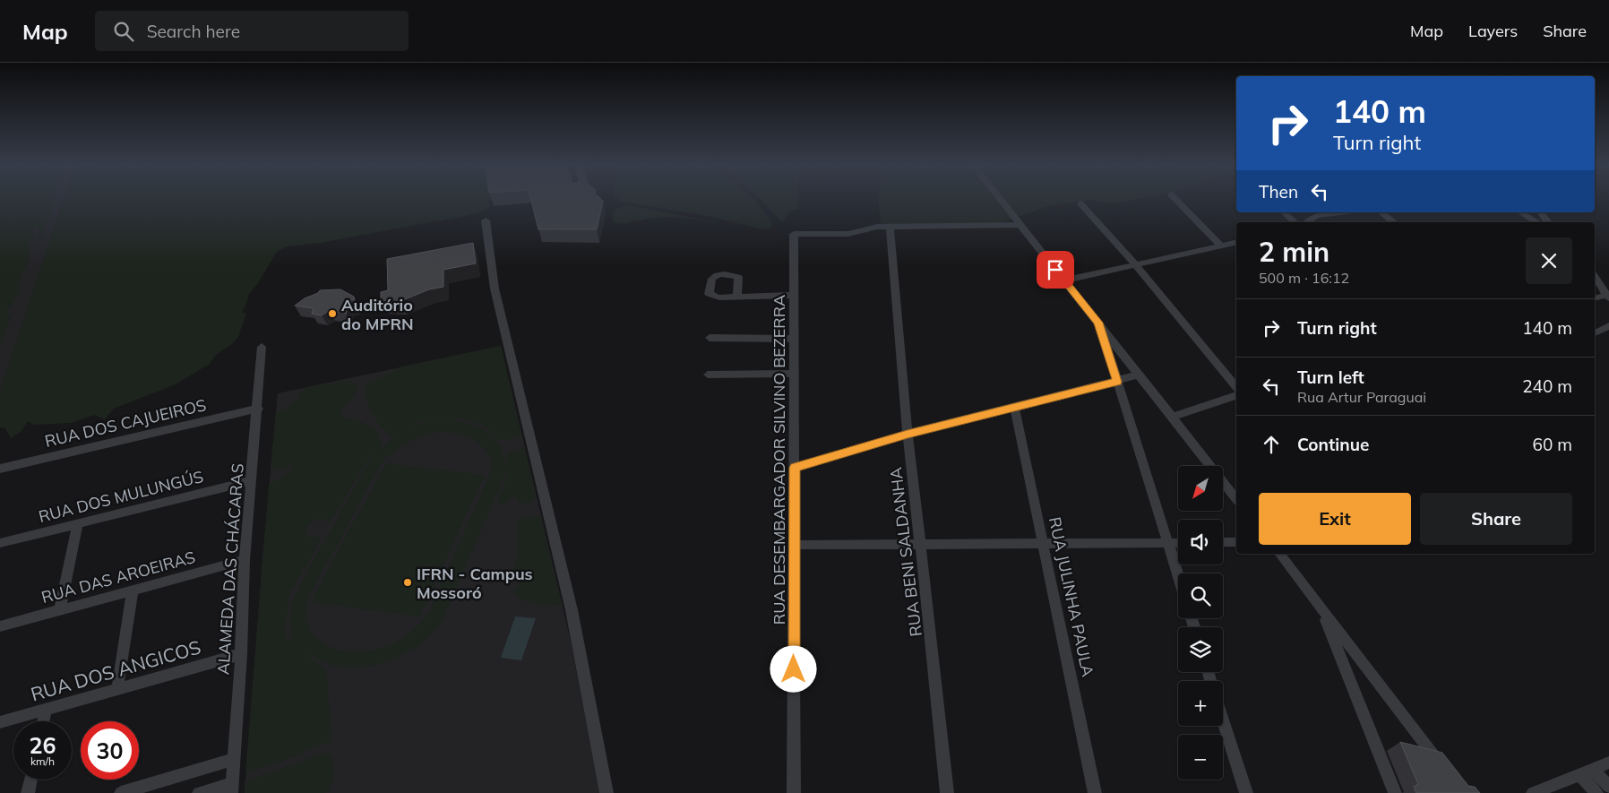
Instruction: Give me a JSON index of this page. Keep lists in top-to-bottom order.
{
  "streets": {
    "street": [
      "RUA DOS CAJUEIROS",
      "RUA DESEMBARGADOR SILVINO BEZERRA",
      "RUA DOS MULUNGÚS",
      "RUA BENI SALDANHA",
      "ALAMEDA DAS CHÁCARAS",
      "RUA DAS AROEIRAS",
      "RUA JULINHA PAULA",
      "RUA DOS ANGICOS"
    ]
  },
  "crossings": [
    ["RUA DOS CAJUEIROS", "ALAMEDA DAS CHÁCARAS"],
    ["RUA DESEMBARGADOR SILVINO BEZERRA", "RUA BENI SALDANHA"],
    ["RUA DOS MULUNGÚS", "ALAMEDA DAS CHÁCARAS"],
    ["ALAMEDA DAS CHÁCARAS", "RUA DAS AROEIRAS"],
    ["ALAMEDA DAS CHÁCARAS", "RUA DOS ANGICOS"]
  ],
  "places": ["Auditório do MPRN", "IFRN - Campus Mossoró"],
  "north": "bottom left",
  "page": {
    "header": "Map",
    "search": "Search here",
    "nav": ["Map", "Layers", "Share"],
    "turn": ["140 m", "Turn right"],
    "then": "Then",
    "heading": ["2 min", "500 m · 16:12"],
    "list": [
      {
        "name": "Turn right",
        "value": "140 m"
      },
      {
        "name": "Turn left",
        "note": "Rua Artur Paraguai",
        "value": "240 m"
      },
      {
        "name": "Continue",
        "value": "60 m"
      }
    ],
    "map_buttons": ["+", "−"],
    "buttons": ["Exit", "Share"],
    "speed": "26 km/h",
    "limit": "30"
  }
}
